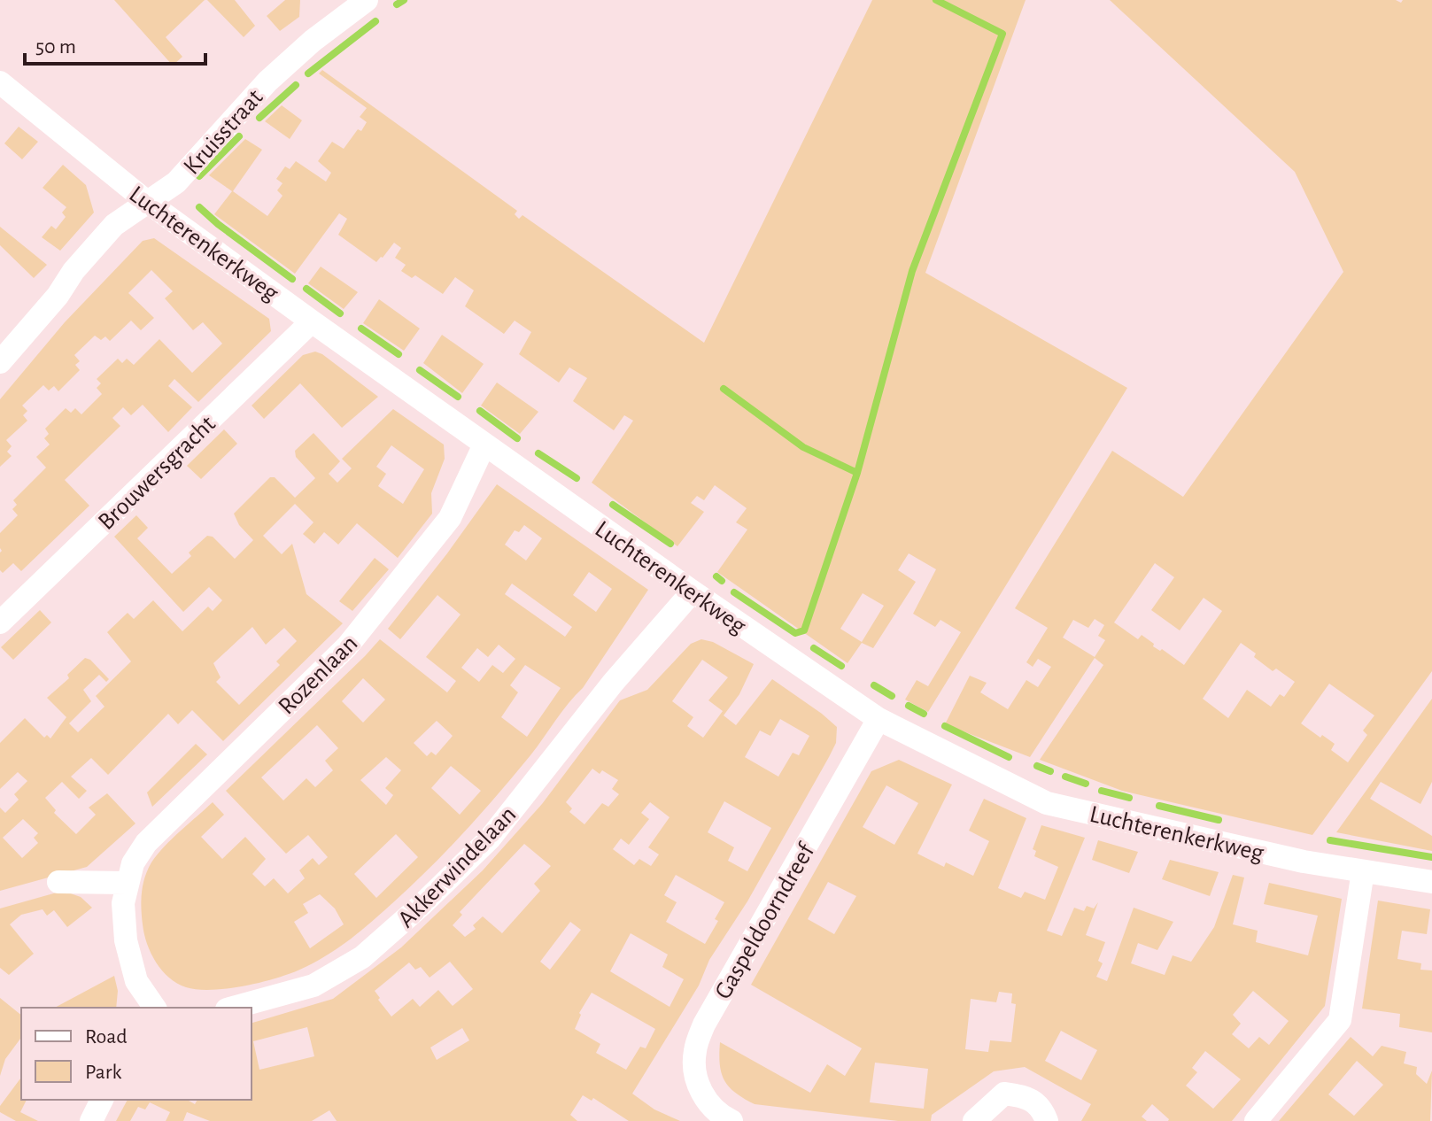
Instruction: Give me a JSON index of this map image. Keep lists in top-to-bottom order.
{
  "streets": {
    "street": [
      "Kruisstraat",
      "Luchterenkerkweg",
      "Brouwersgracht",
      "Rozenlaan",
      "Akkerwindelaan",
      "Gaspeldoorndreef"
    ]
  },
  "crossings": [
    ["Kruisstraat", "Luchterenkerkweg"],
    ["Luchterenkerkweg", "Brouwersgracht"],
    ["Luchterenkerkweg", "Rozenlaan"],
    ["Luchterenkerkweg", "Akkerwindelaan"],
    ["Luchterenkerkweg", "Gaspeldoorndreef"]
  ],
  "legend": ["Road", "Park"],
  "scale_bar": "50 m"
}
